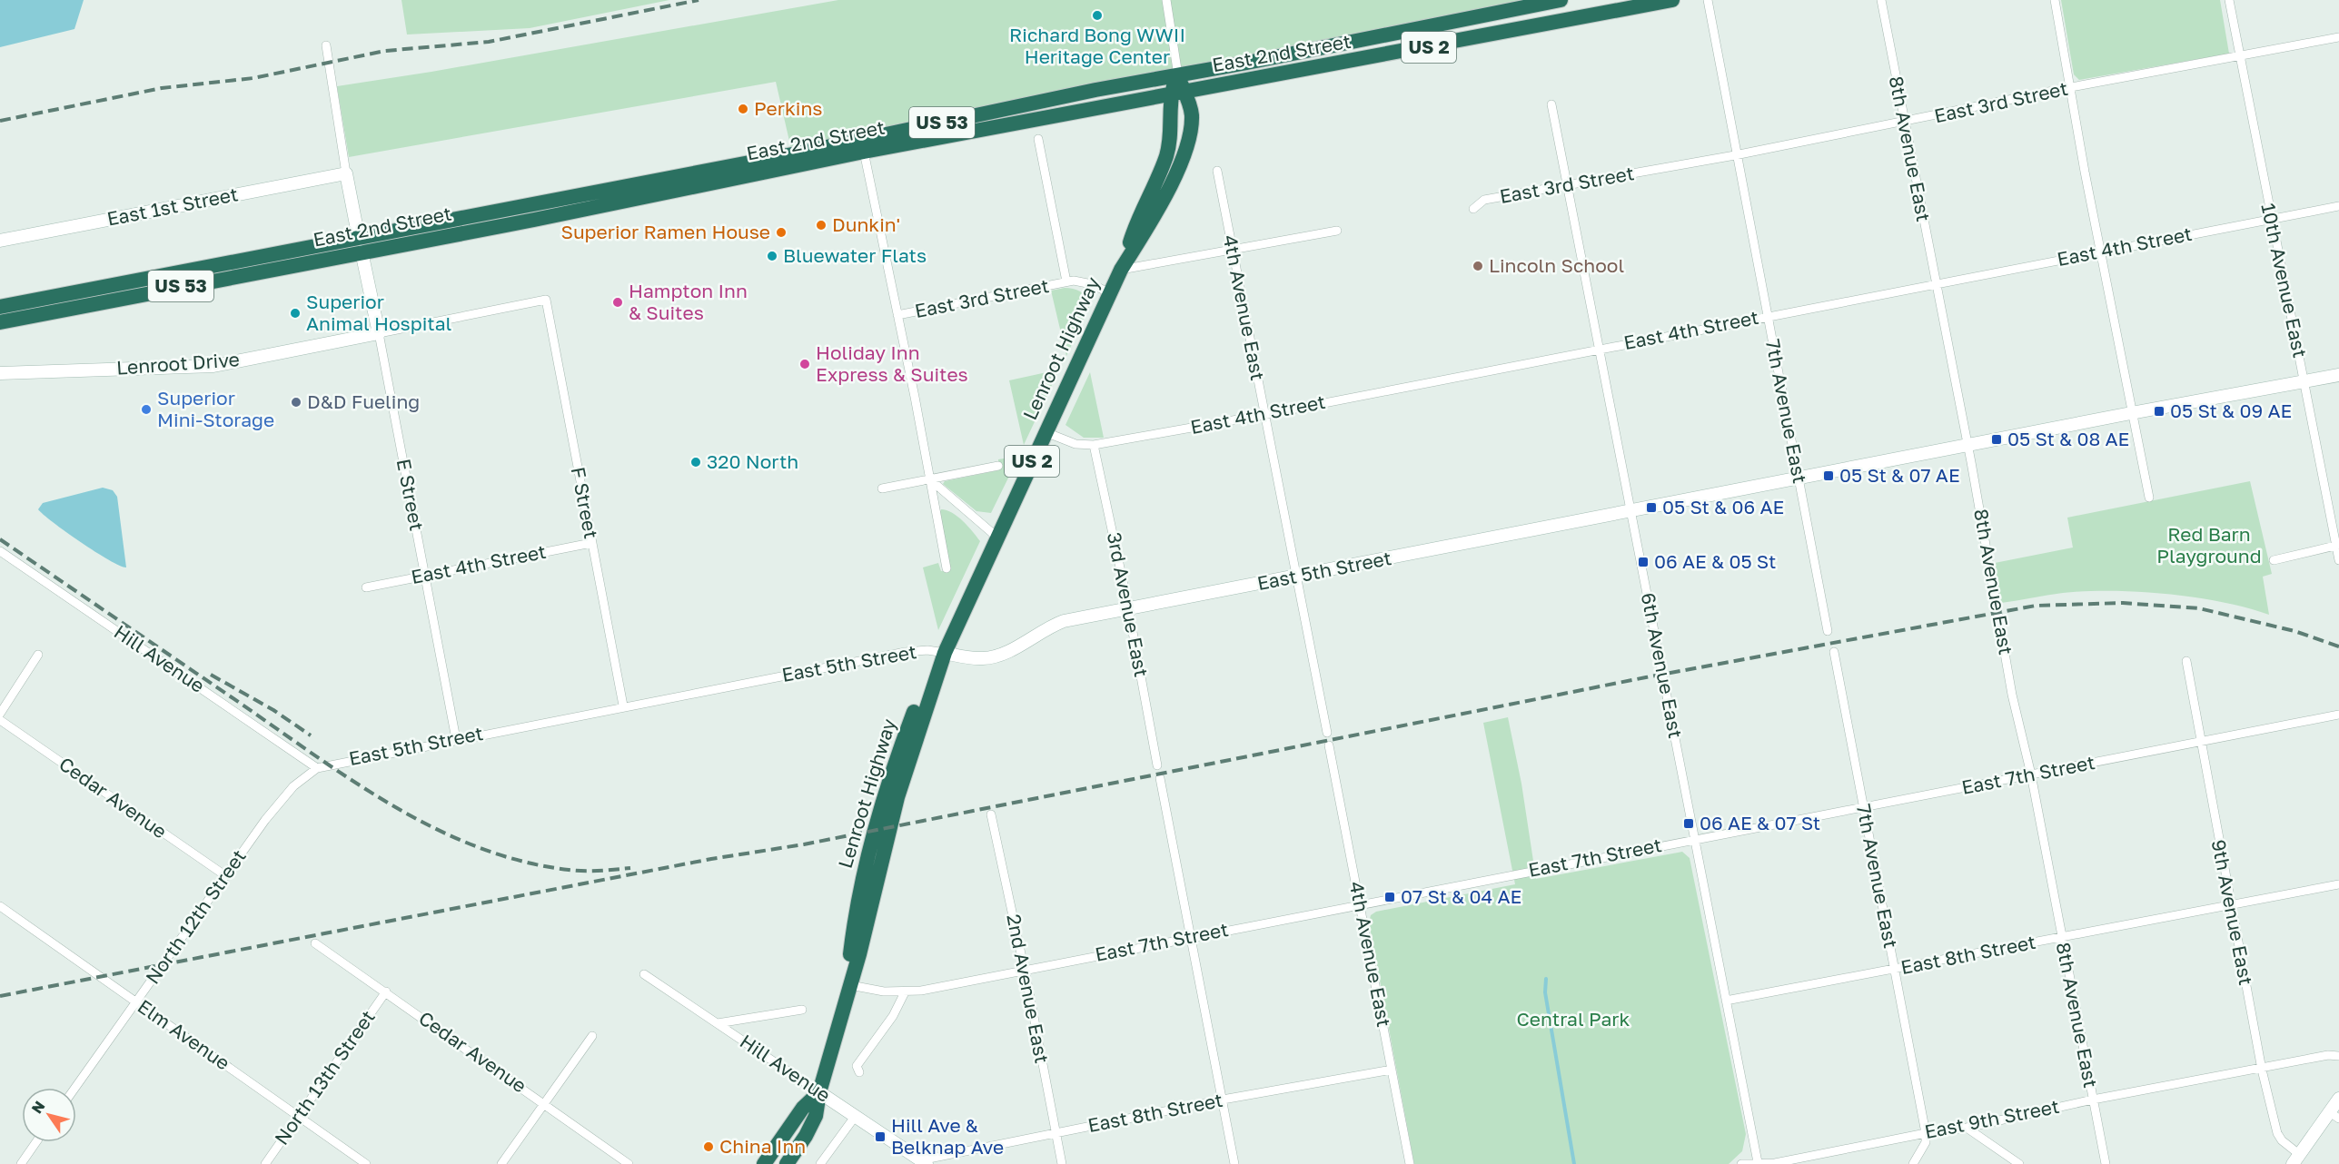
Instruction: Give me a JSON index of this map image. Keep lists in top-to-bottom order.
{
  "streets": {
    "highway": [
      "US 2",
      "East 2nd Street",
      "US 53",
      "Lenroot Highway"
    ],
    "street": [
      "East 3rd Street",
      "8th Avenue East",
      "East 1st Street",
      "East 4th Street",
      "10th Avenue East",
      "4th Avenue East",
      "Lenroot Drive",
      "7th Avenue East",
      "E Street",
      "F Street",
      "East 5th Street",
      "3rd Avenue East",
      "Hill Avenue",
      "6th Avenue East",
      "East 7th Street",
      "Cedar Avenue",
      "9th Avenue East",
      "North 12th Street",
      "East 8th Street",
      "2nd Avenue East",
      "Elm Avenue",
      "North 13th Street",
      "East 9th Street"
    ]
  },
  "crossings": [
    ["US 2", "Lenroot Highway"],
    ["US 2", "Hill Avenue"],
    ["East 2nd Street", "Lenroot Highway"],
    ["East 2nd Street", "E Street"],
    ["East 3rd Street", "8th Avenue East"],
    ["East 3rd Street", "10th Avenue East"],
    ["East 3rd Street", "7th Avenue East"],
    ["East 3rd Street", "6th Avenue East"],
    ["8th Avenue East", "East 4th Street"],
    ["8th Avenue East", "East 5th Street"],
    ["8th Avenue East", "East 7th Street"],
    ["8th Avenue East", "East 8th Street"],
    ["8th Avenue East", "East 9th Street"],
    ["East 1st Street", "E Street"],
    ["East 4th Street", "10th Avenue East"],
    ["East 4th Street", "4th Avenue East"],
    ["East 4th Street", "Lenroot Highway"],
    ["East 4th Street", "7th Avenue East"],
    ["East 4th Street", "E Street"],
    ["East 4th Street", "F Street"],
    ["East 4th Street", "3rd Avenue East"],
    ["East 4th Street", "6th Avenue East"],
    ["10th Avenue East", "East 5th Street"],
    ["4th Avenue East", "East 5th Street"],
    ["4th Avenue East", "East 7th Street"],
    ["4th Avenue East", "East 8th Street"],
    ["Lenroot Highway", "East 5th Street"],
    ["Lenroot Highway", "Hill Avenue"],
    ["Lenroot Highway", "East 7th Street"],
    ["Lenroot Drive", "E Street"],
    ["Lenroot Drive", "F Street"],
    ["7th Avenue East", "East 5th Street"],
    ["7th Avenue East", "East 7th Street"],
    ["7th Avenue East", "East 8th Street"],
    ["7th Avenue East", "East 9th Street"],
    ["E Street", "East 5th Street"],
    ["F Street", "East 5th Street"],
    ["East 5th Street", "3rd Avenue East"],
    ["East 5th Street", "Hill Avenue"],
    ["East 5th Street", "6th Avenue East"],
    ["East 5th Street", "North 12th Street"],
    ["Hill Avenue", "North 12th Street"],
    ["Hill Avenue", "East 8th Street"],
    ["6th Avenue East", "East 7th Street"],
    ["6th Avenue East", "East 8th Street"],
    ["6th Avenue East", "East 9th Street"],
    ["East 7th Street", "9th Avenue East"],
    ["East 7th Street", "2nd Avenue East"],
    ["Cedar Avenue", "North 12th Street"],
    ["Cedar Avenue", "North 13th Street"],
    ["9th Avenue East", "East 8th Street"],
    ["9th Avenue East", "East 9th Street"],
    ["North 12th Street", "Elm Avenue"],
    ["East 8th Street", "2nd Avenue East"],
    ["Elm Avenue", "North 13th Street"]
  ],
  "parks": ["Red Barn Playground", "Central Park"],
  "places": {
    "other": [
      "Richard Bong WWII Heritage Center",
      "Perkins",
      "Dunkin'",
      "Superior Ramen House",
      "Bluewater Flats",
      "Lincoln School",
      "Hampton Inn & Suites",
      "Superior Animal Hospital",
      "Holiday Inn Express & Suites",
      "D&D Fueling",
      "Superior Mini-Storage",
      "320 North",
      "China Inn"
    ],
    "transit": [
      "05 St & 09 AE",
      "05 St & 08 AE",
      "05 St & 07 AE",
      "05 St & 06 AE",
      "06 AE & 05 St",
      "06 AE & 07 St",
      "07 St & 04 AE",
      "Hill Ave & Belknap Ave"
    ]
  },
  "north": "top left"
}
